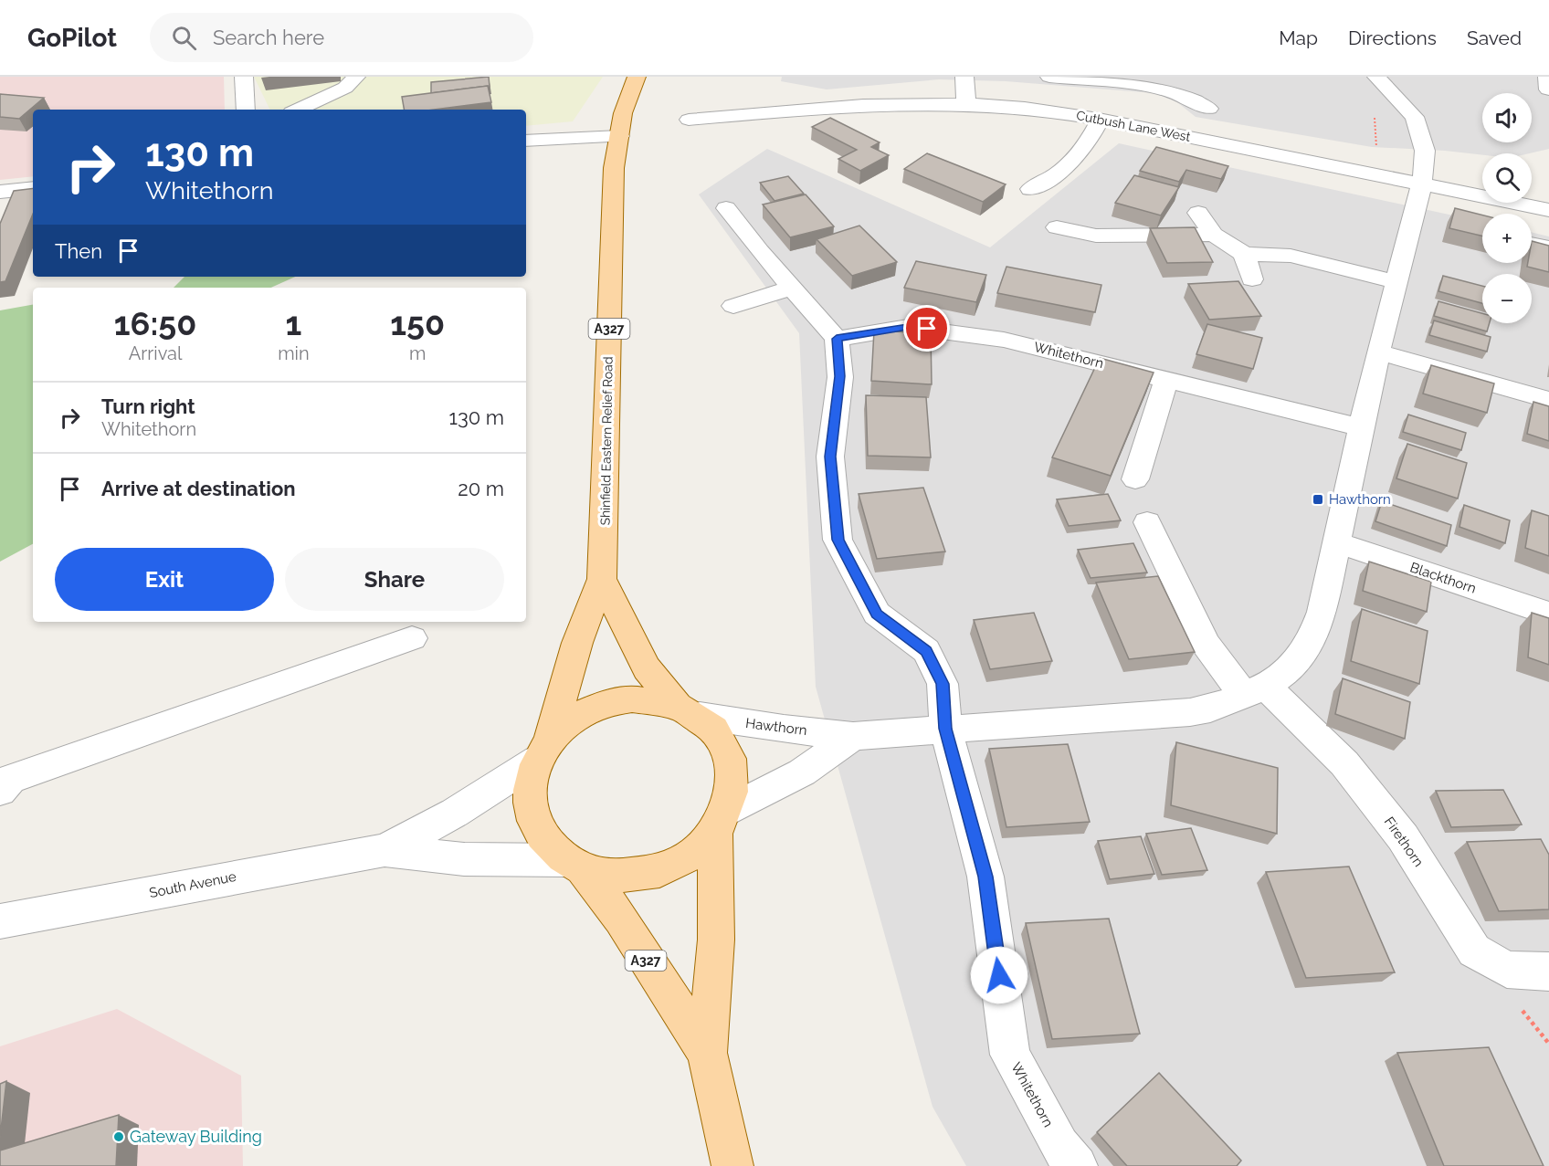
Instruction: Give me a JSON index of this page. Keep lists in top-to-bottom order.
{
  "streets": {
    "main road": ["A327", "Shinfield Eastern Relief Road"],
    "street": [
      "Cutbush Lane West",
      "Whitethorn",
      "Blackthorn",
      "Hawthorn",
      "Firethorn",
      "South Avenue"
    ]
  },
  "crossings": [
    ["Cutbush Lane West", "Hawthorn"],
    ["A327", "Shinfield Eastern Relief Road"],
    ["A327", "Hawthorn"],
    ["A327", "South Avenue"],
    ["Whitethorn", "Hawthorn"],
    ["Shinfield Eastern Relief Road", "Hawthorn"],
    ["Shinfield Eastern Relief Road", "South Avenue"],
    ["Blackthorn", "Hawthorn"],
    ["Hawthorn", "Firethorn"],
    ["Hawthorn", "South Avenue"]
  ],
  "places": {
    "transit": ["Hawthorn"],
    "other": ["Gateway Building"]
  },
  "page": {
    "header": "GoPilot",
    "search": "Search here",
    "nav": ["Map", "Directions", "Saved"],
    "map_buttons": ["+", "−"],
    "turn": ["130 m", "Whitethorn"],
    "then": "Then",
    "eta": [
      "16:50",
      "Arrival",
      "1",
      "min",
      "150",
      "m"
    ],
    "list": [
      {
        "name": "Turn right",
        "note": "Whitethorn",
        "value": "130 m"
      },
      {
        "name": "Arrive at destination",
        "value": "20 m"
      }
    ],
    "buttons": ["Exit", "Share"]
  }
}
